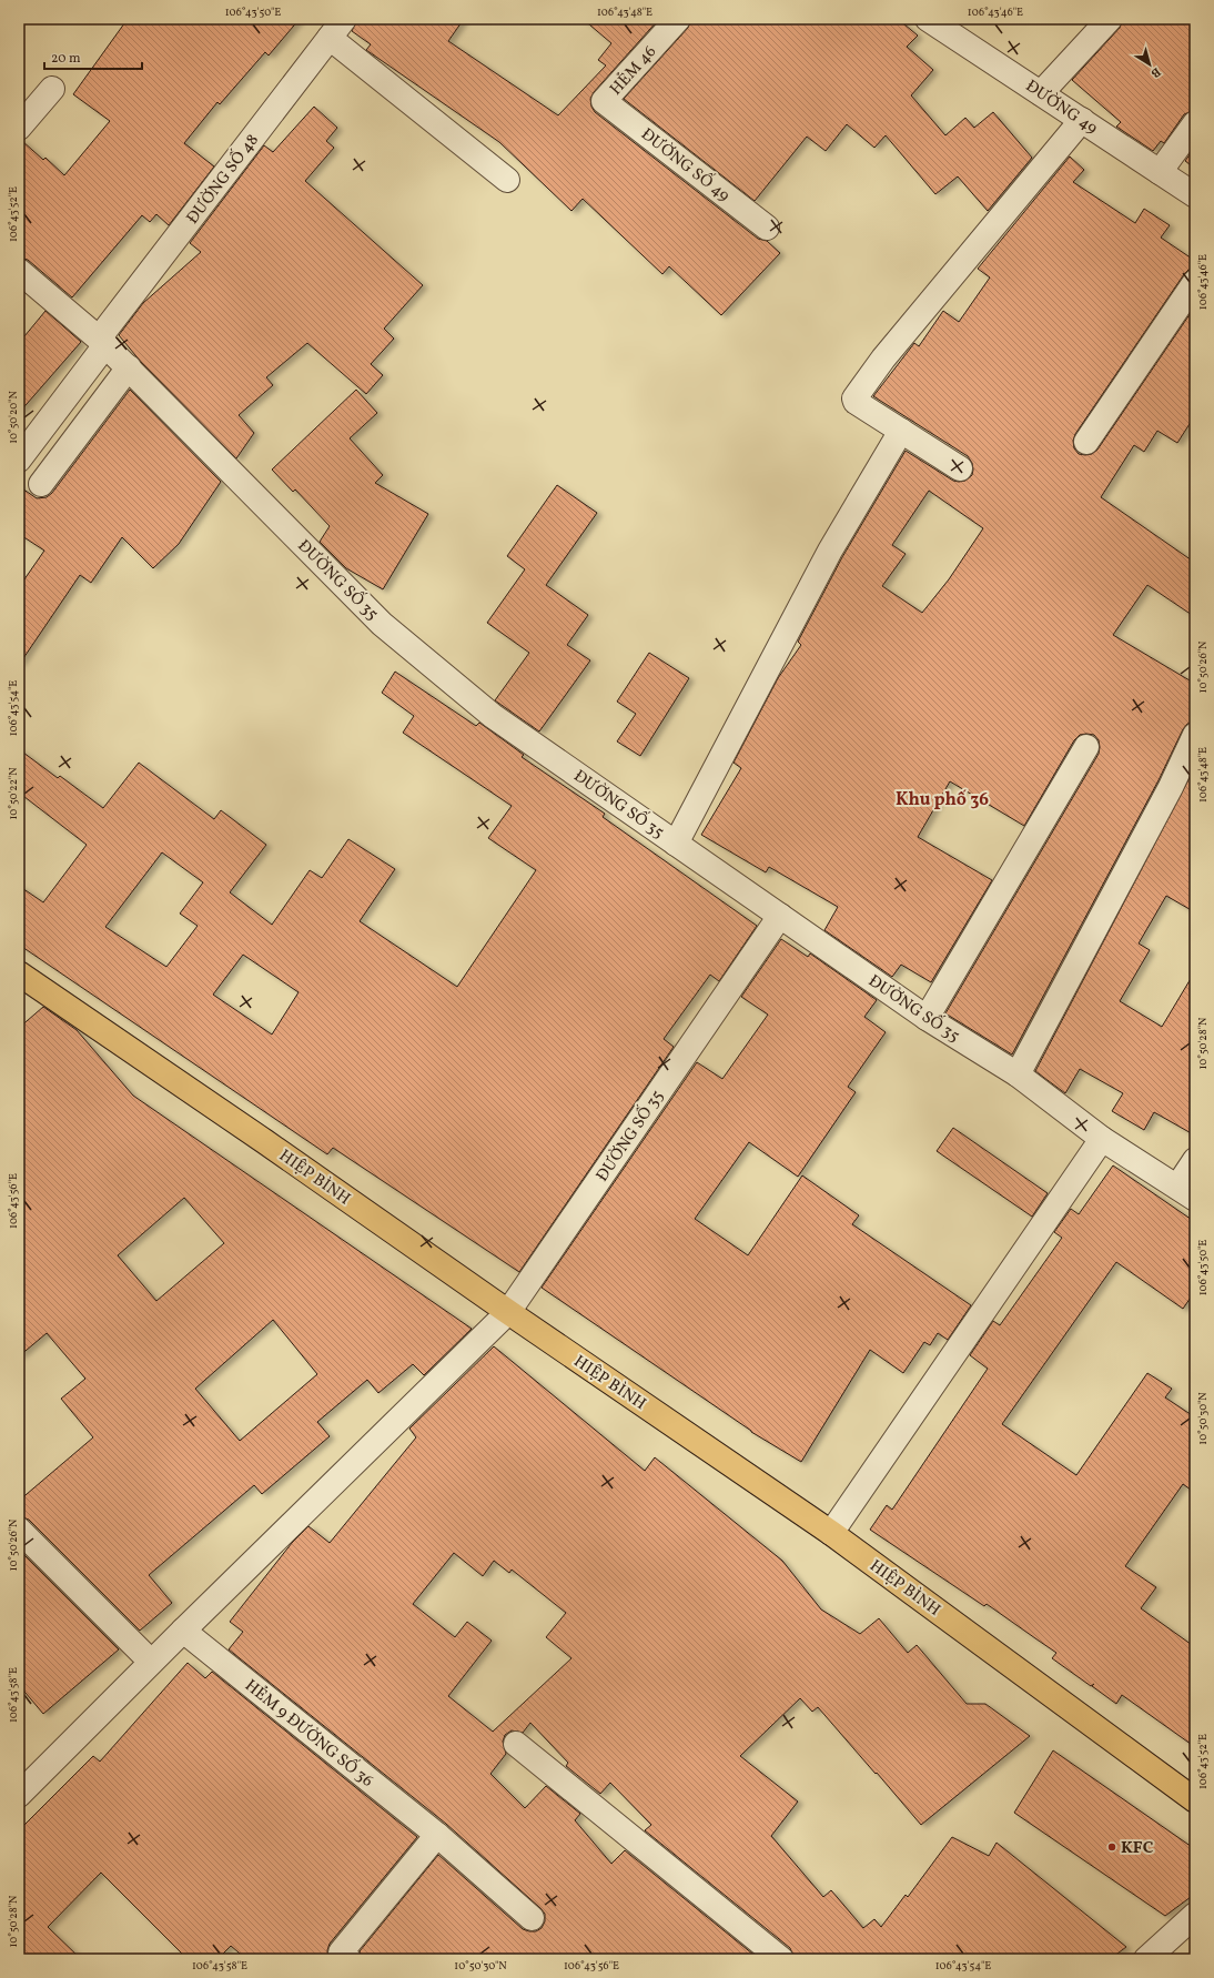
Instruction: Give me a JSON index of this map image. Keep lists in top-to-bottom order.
{
  "streets": {
    "main road": ["HIỆP BÌNH"],
    "street": [
      "HẺM 46",
      "ĐƯỜNG 49",
      "ĐƯỜNG SỐ 49",
      "ĐƯỜNG SỐ 48",
      "ĐƯỜNG SỐ 35",
      "HẺM 9 ĐƯỜNG SỐ 36"
    ]
  },
  "crossings": [
    ["HẺM 46", "ĐƯỜNG SỐ 49"],
    ["ĐƯỜNG SỐ 48", "ĐƯỜNG SỐ 35"],
    ["ĐƯỜNG SỐ 35", "HIỆP BÌNH"],
    ["ĐƯỜNG SỐ 35", "HẺM 9 ĐƯỜNG SỐ 36"]
  ],
  "districts": ["Khu phố 36"],
  "places": ["KFC"],
  "scale_bar": "20 m",
  "north": "bottom right",
  "coordinates": [
    "106°43'50\"E",
    "106°43'48\"E",
    "106°43'46\"E",
    "106°43'52\"E",
    "10°50'20\"N",
    "10°50'26\"N",
    "106°43'54\"E",
    "10°50'22\"N",
    "10°50'28\"N",
    "106°43'56\"E",
    "10°50'30\"N",
    "106°43'58\"E"
  ]
}
